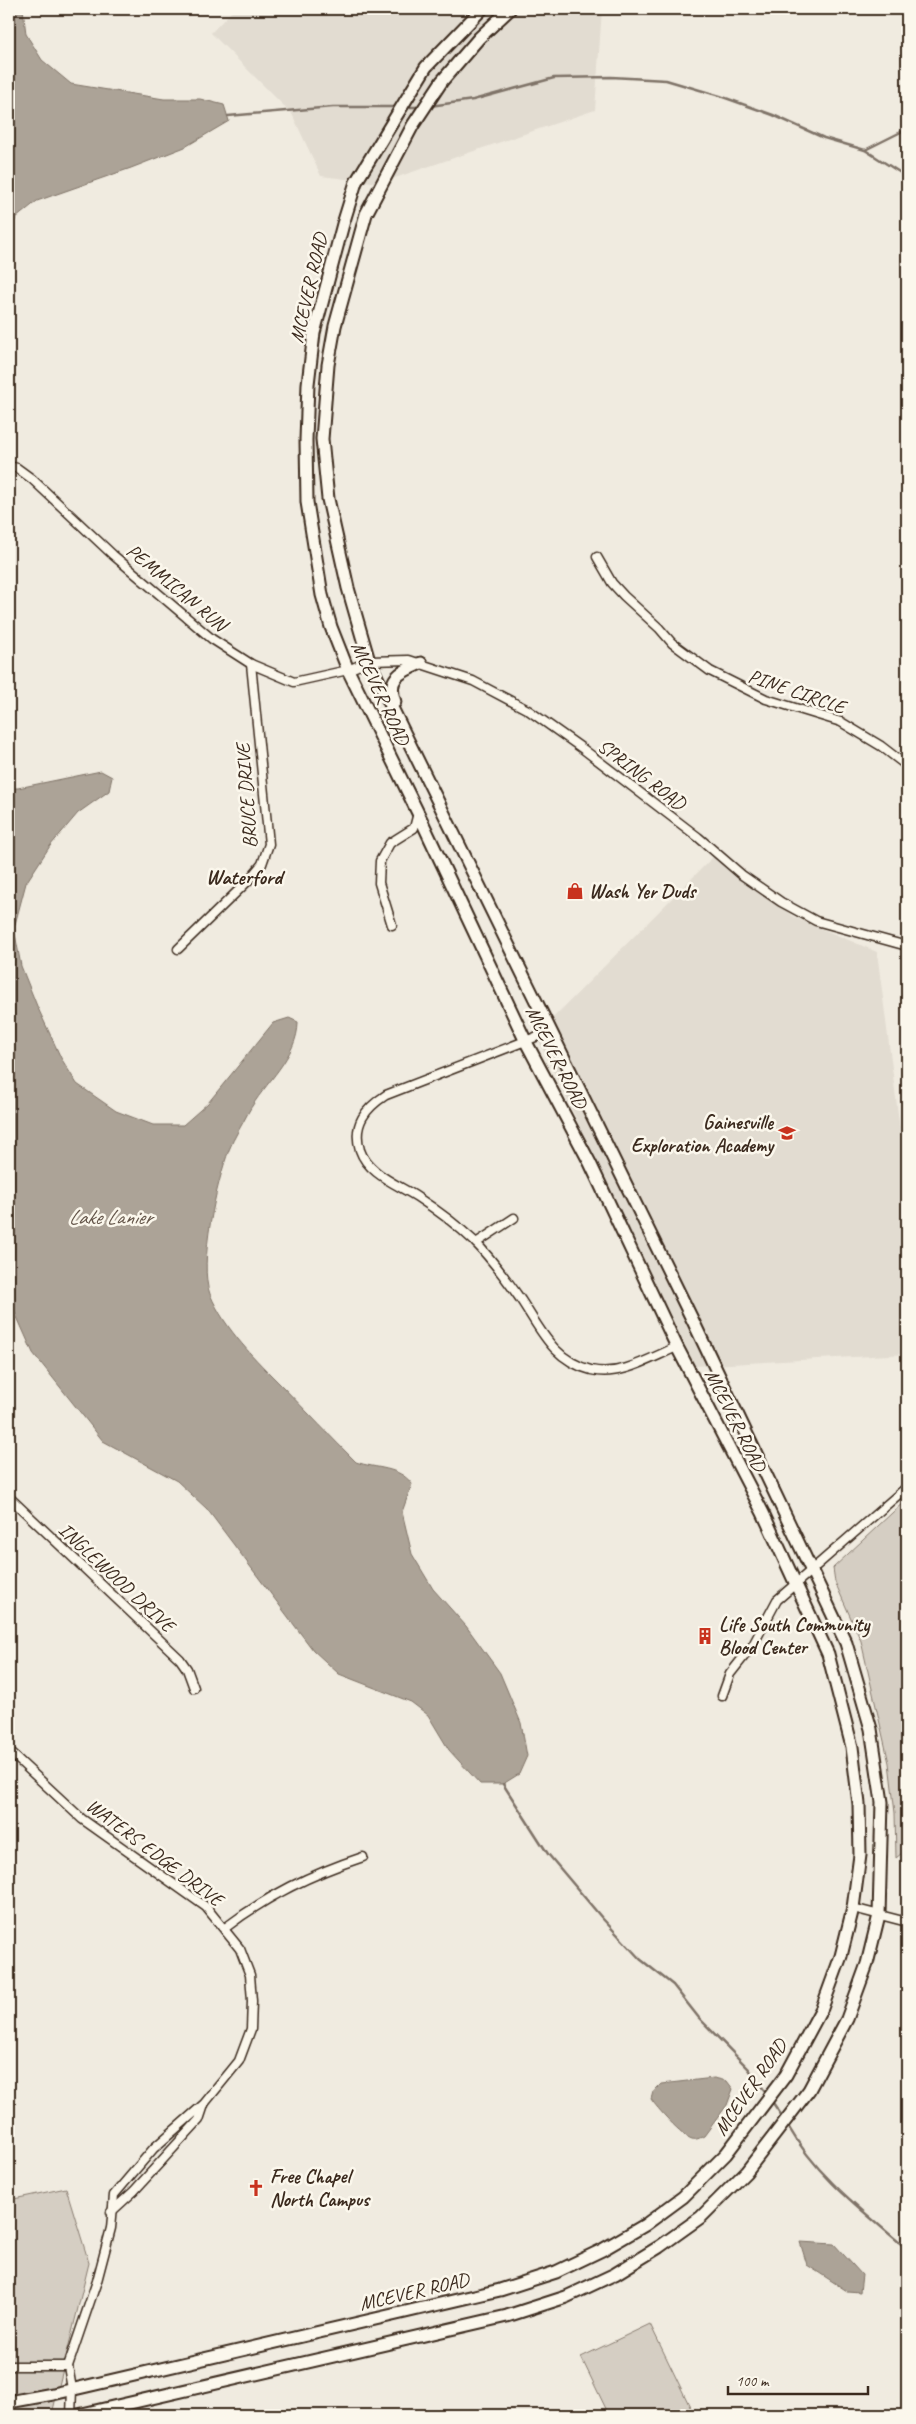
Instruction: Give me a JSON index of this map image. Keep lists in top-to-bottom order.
{
  "streets": {
    "main road": ["MCEVER ROAD"],
    "street": [
      "PEMMICAN RUN",
      "PINE CIRCLE",
      "SPRING ROAD",
      "BRUCE DRIVE",
      "INGLEWOOD DRIVE",
      "WATERS EDGE DRIVE"
    ]
  },
  "crossings": [
    ["MCEVER ROAD", "PEMMICAN RUN"],
    ["MCEVER ROAD", "SPRING ROAD"],
    ["MCEVER ROAD", "WATERS EDGE DRIVE"],
    ["PEMMICAN RUN", "SPRING ROAD"],
    ["PEMMICAN RUN", "BRUCE DRIVE"]
  ],
  "districts": ["Waterford"],
  "water": ["Lake Lanier"],
  "places": {
    "shop": ["Wash Yer Duds"],
    "school or university": ["Gainesville Exploration Academy"],
    "building": ["Life South Community Blood Center"],
    "church": ["Free Chapel North Campus"]
  },
  "scale_bar": "100 m"
}
